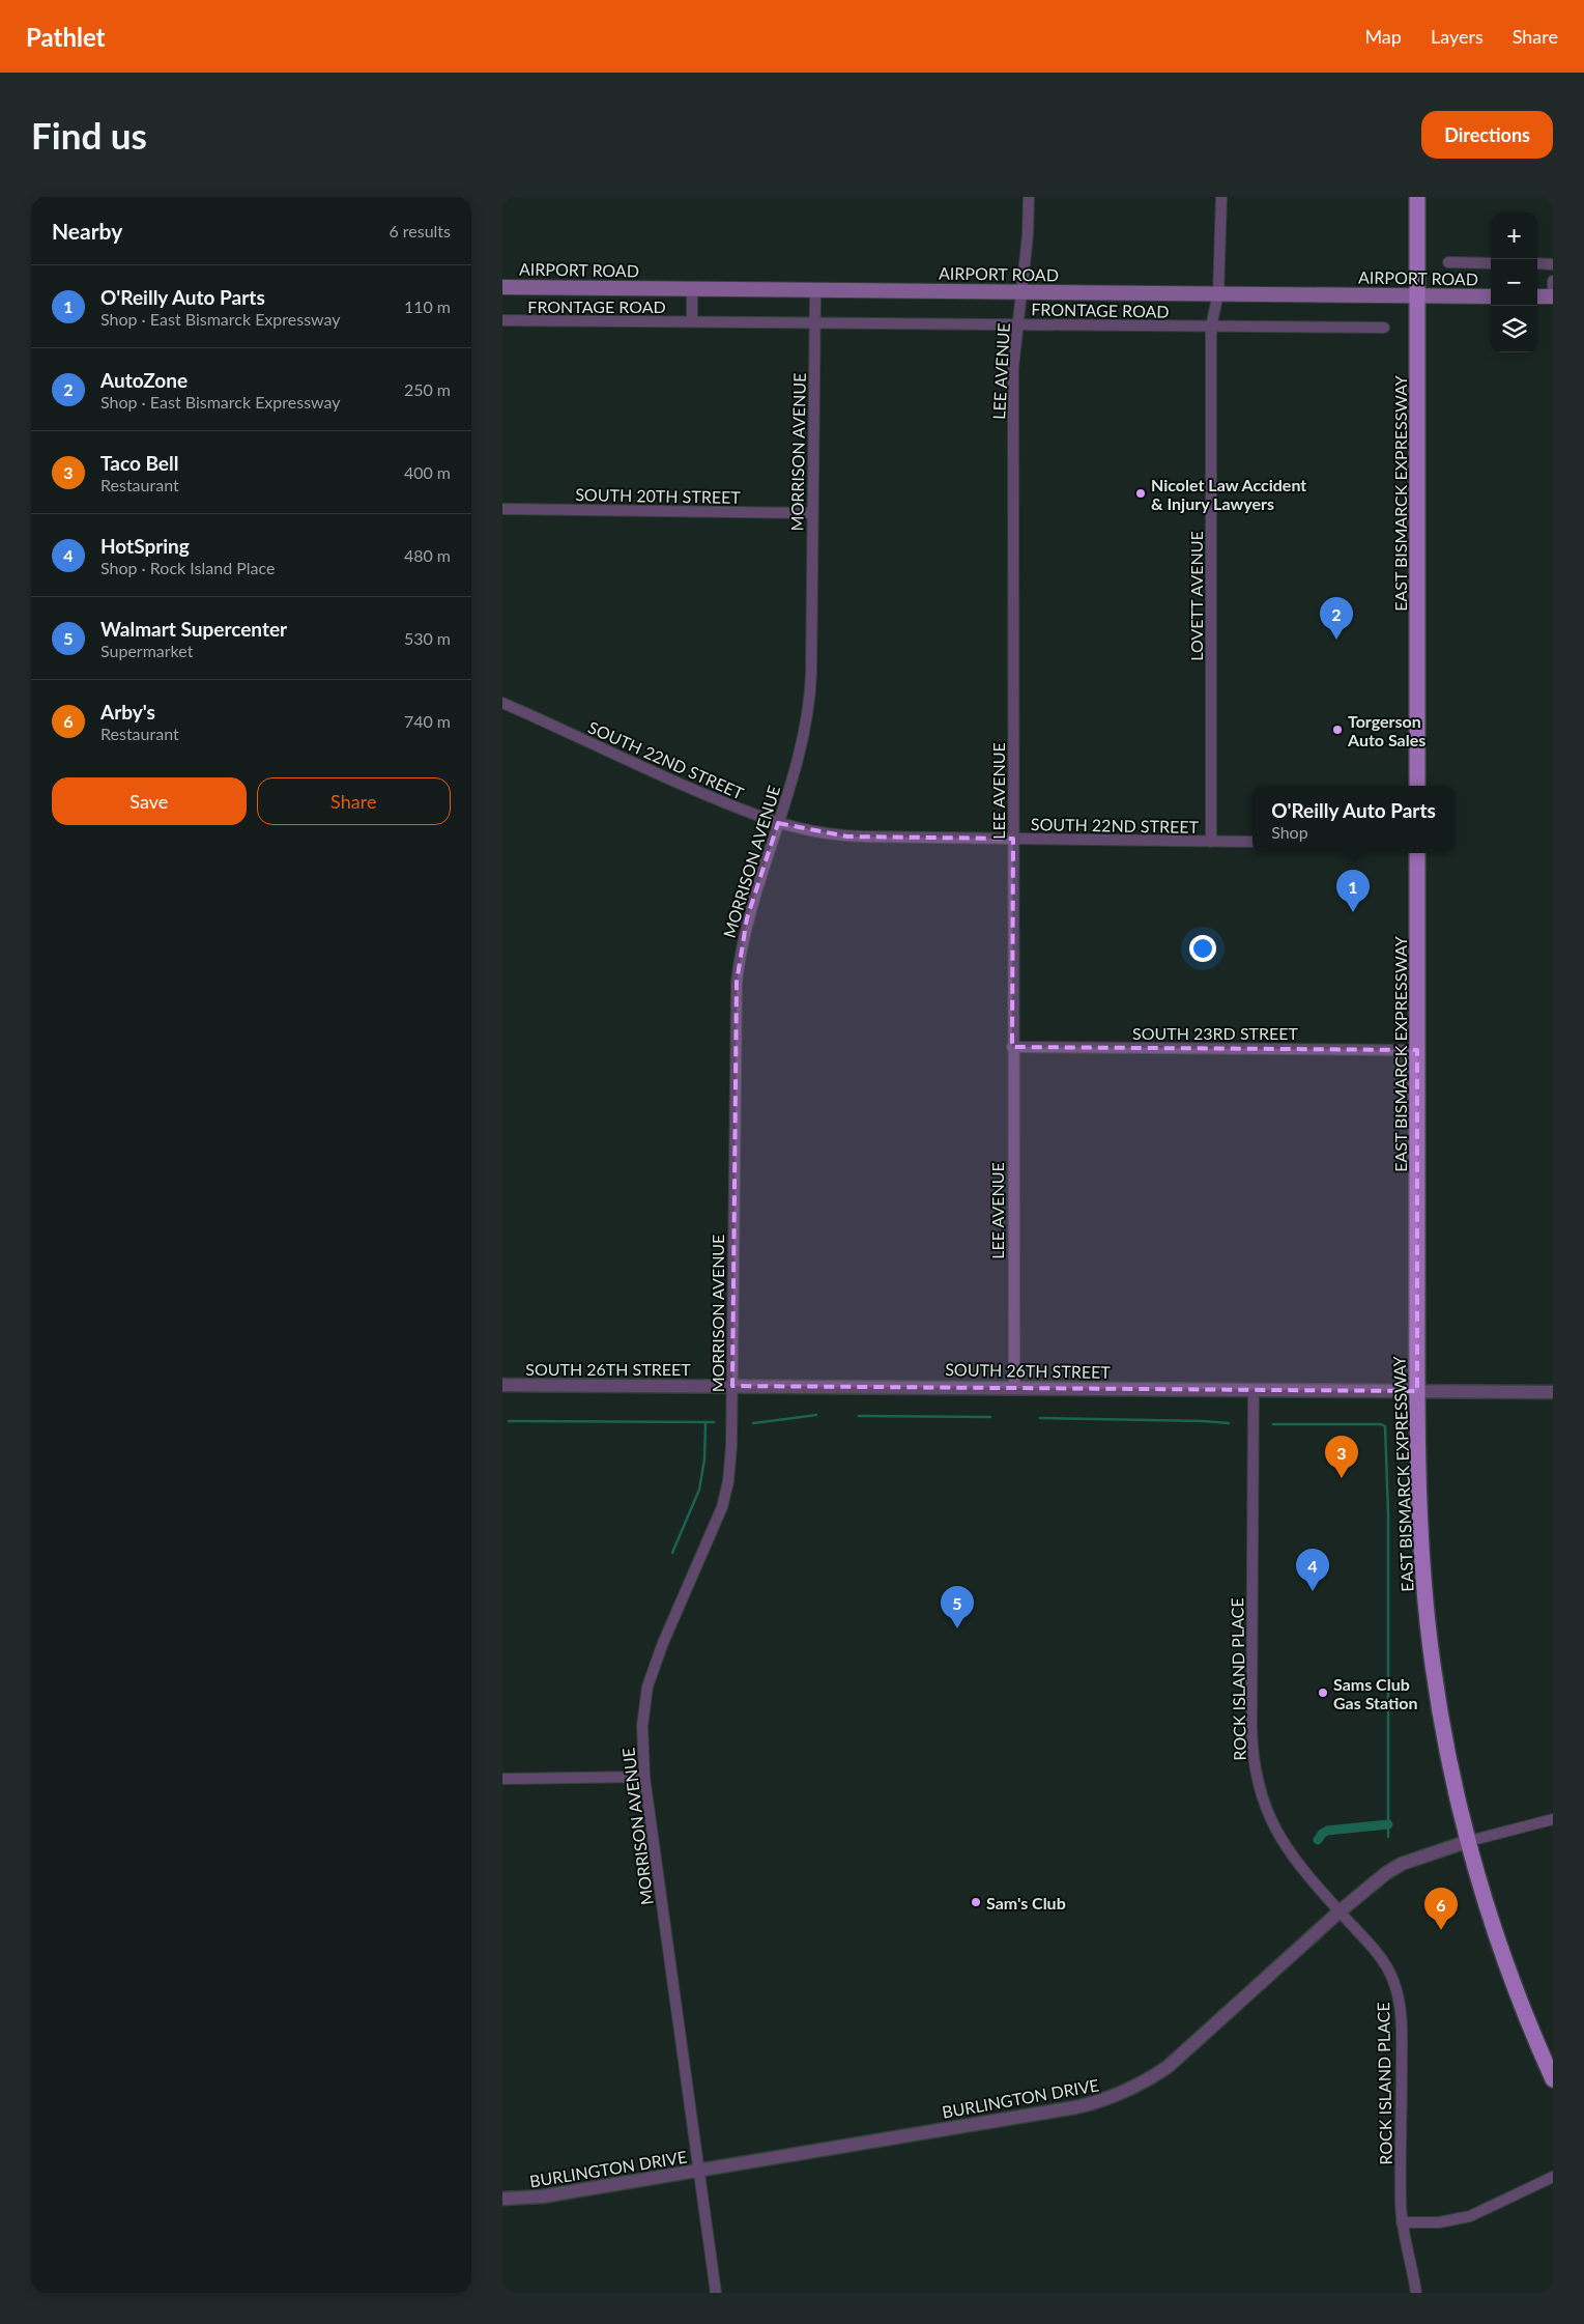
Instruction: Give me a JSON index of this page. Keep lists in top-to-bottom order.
{
  "streets": {
    "main road": ["AIRPORT ROAD", "EAST BISMARCK EXPRESSWAY"],
    "street": [
      "FRONTAGE ROAD",
      "LEE AVENUE",
      "MORRISON AVENUE",
      "SOUTH 20TH STREET",
      "LOVETT AVENUE",
      "SOUTH 22ND STREET",
      "SOUTH 23RD STREET",
      "SOUTH 26TH STREET",
      "ROCK ISLAND PLACE",
      "BURLINGTON DRIVE"
    ]
  },
  "crossings": [
    ["AIRPORT ROAD", "LEE AVENUE"],
    ["AIRPORT ROAD", "MORRISON AVENUE"],
    ["AIRPORT ROAD", "EAST BISMARCK EXPRESSWAY"],
    ["AIRPORT ROAD", "LOVETT AVENUE"],
    ["FRONTAGE ROAD", "LEE AVENUE"],
    ["FRONTAGE ROAD", "MORRISON AVENUE"],
    ["FRONTAGE ROAD", "LOVETT AVENUE"],
    ["LEE AVENUE", "SOUTH 22ND STREET"],
    ["LEE AVENUE", "SOUTH 23RD STREET"],
    ["LEE AVENUE", "SOUTH 26TH STREET"],
    ["MORRISON AVENUE", "SOUTH 20TH STREET"],
    ["MORRISON AVENUE", "SOUTH 22ND STREET"],
    ["MORRISON AVENUE", "SOUTH 26TH STREET"],
    ["MORRISON AVENUE", "BURLINGTON DRIVE"],
    ["EAST BISMARCK EXPRESSWAY", "SOUTH 23RD STREET"],
    ["EAST BISMARCK EXPRESSWAY", "SOUTH 26TH STREET"],
    ["EAST BISMARCK EXPRESSWAY", "BURLINGTON DRIVE"],
    ["LOVETT AVENUE", "SOUTH 22ND STREET"],
    ["SOUTH 26TH STREET", "ROCK ISLAND PLACE"],
    ["ROCK ISLAND PLACE", "BURLINGTON DRIVE"]
  ],
  "places": [
    "Nicolet Law Accident & Injury Lawyers",
    "Torgerson Auto Sales",
    "Sams Club Gas Station",
    "Sam's Club"
  ],
  "page": {
    "header": "Pathlet",
    "nav": ["Map", "Layers", "Share"],
    "buttons": [
      "Directions",
      ["Save", "Share"]
    ],
    "title": "Find us",
    "heading": ["Nearby", "6 results"],
    "map_buttons": ["+", "−"],
    "list": [
      {
        "mark": "1",
        "name": "O'Reilly Auto Parts",
        "note": "Shop · East Bismarck Expressway",
        "value": "110 m"
      },
      {
        "mark": "2",
        "name": "AutoZone",
        "note": "Shop · East Bismarck Expressway",
        "value": "250 m"
      },
      {
        "mark": "3",
        "name": "Taco Bell",
        "note": "Restaurant",
        "value": "400 m"
      },
      {
        "mark": "4",
        "name": "HotSpring",
        "note": "Shop · Rock Island Place",
        "value": "480 m"
      },
      {
        "mark": "5",
        "name": "Walmart Supercenter",
        "note": "Supermarket",
        "value": "530 m"
      },
      {
        "mark": "6",
        "name": "Arby's",
        "note": "Restaurant",
        "value": "740 m"
      }
    ],
    "pins": [
      "2",
      "1",
      "3",
      "4",
      "5",
      "6"
    ],
    "popup": ["O'Reilly Auto Parts", "Shop"]
  }
}
